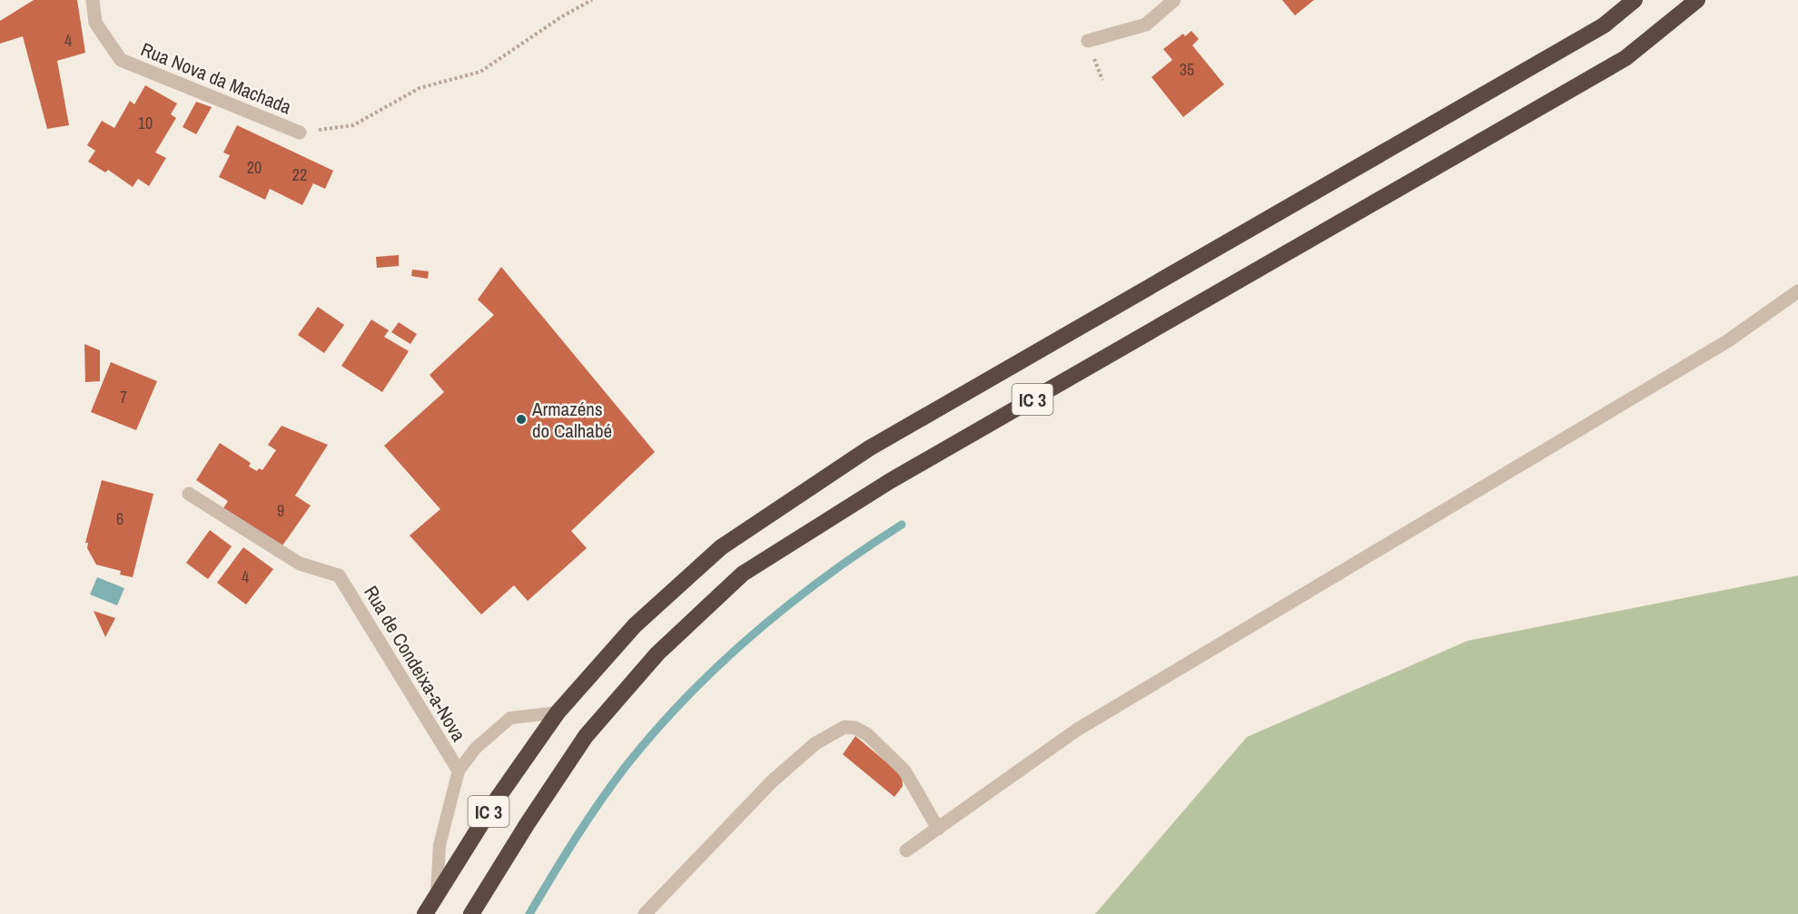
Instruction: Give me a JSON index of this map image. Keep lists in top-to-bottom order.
{
  "streets": {
    "highway": ["IC 3"],
    "street": ["Rua Nova da Machada", "Rua de Condeixa-a-Nova"]
  },
  "places": ["Armazéns do Calhabé"],
  "house_numbers": [
    "4",
    "35",
    "10",
    "20",
    "22",
    "7",
    "9",
    "6",
    "4"
  ]
}
